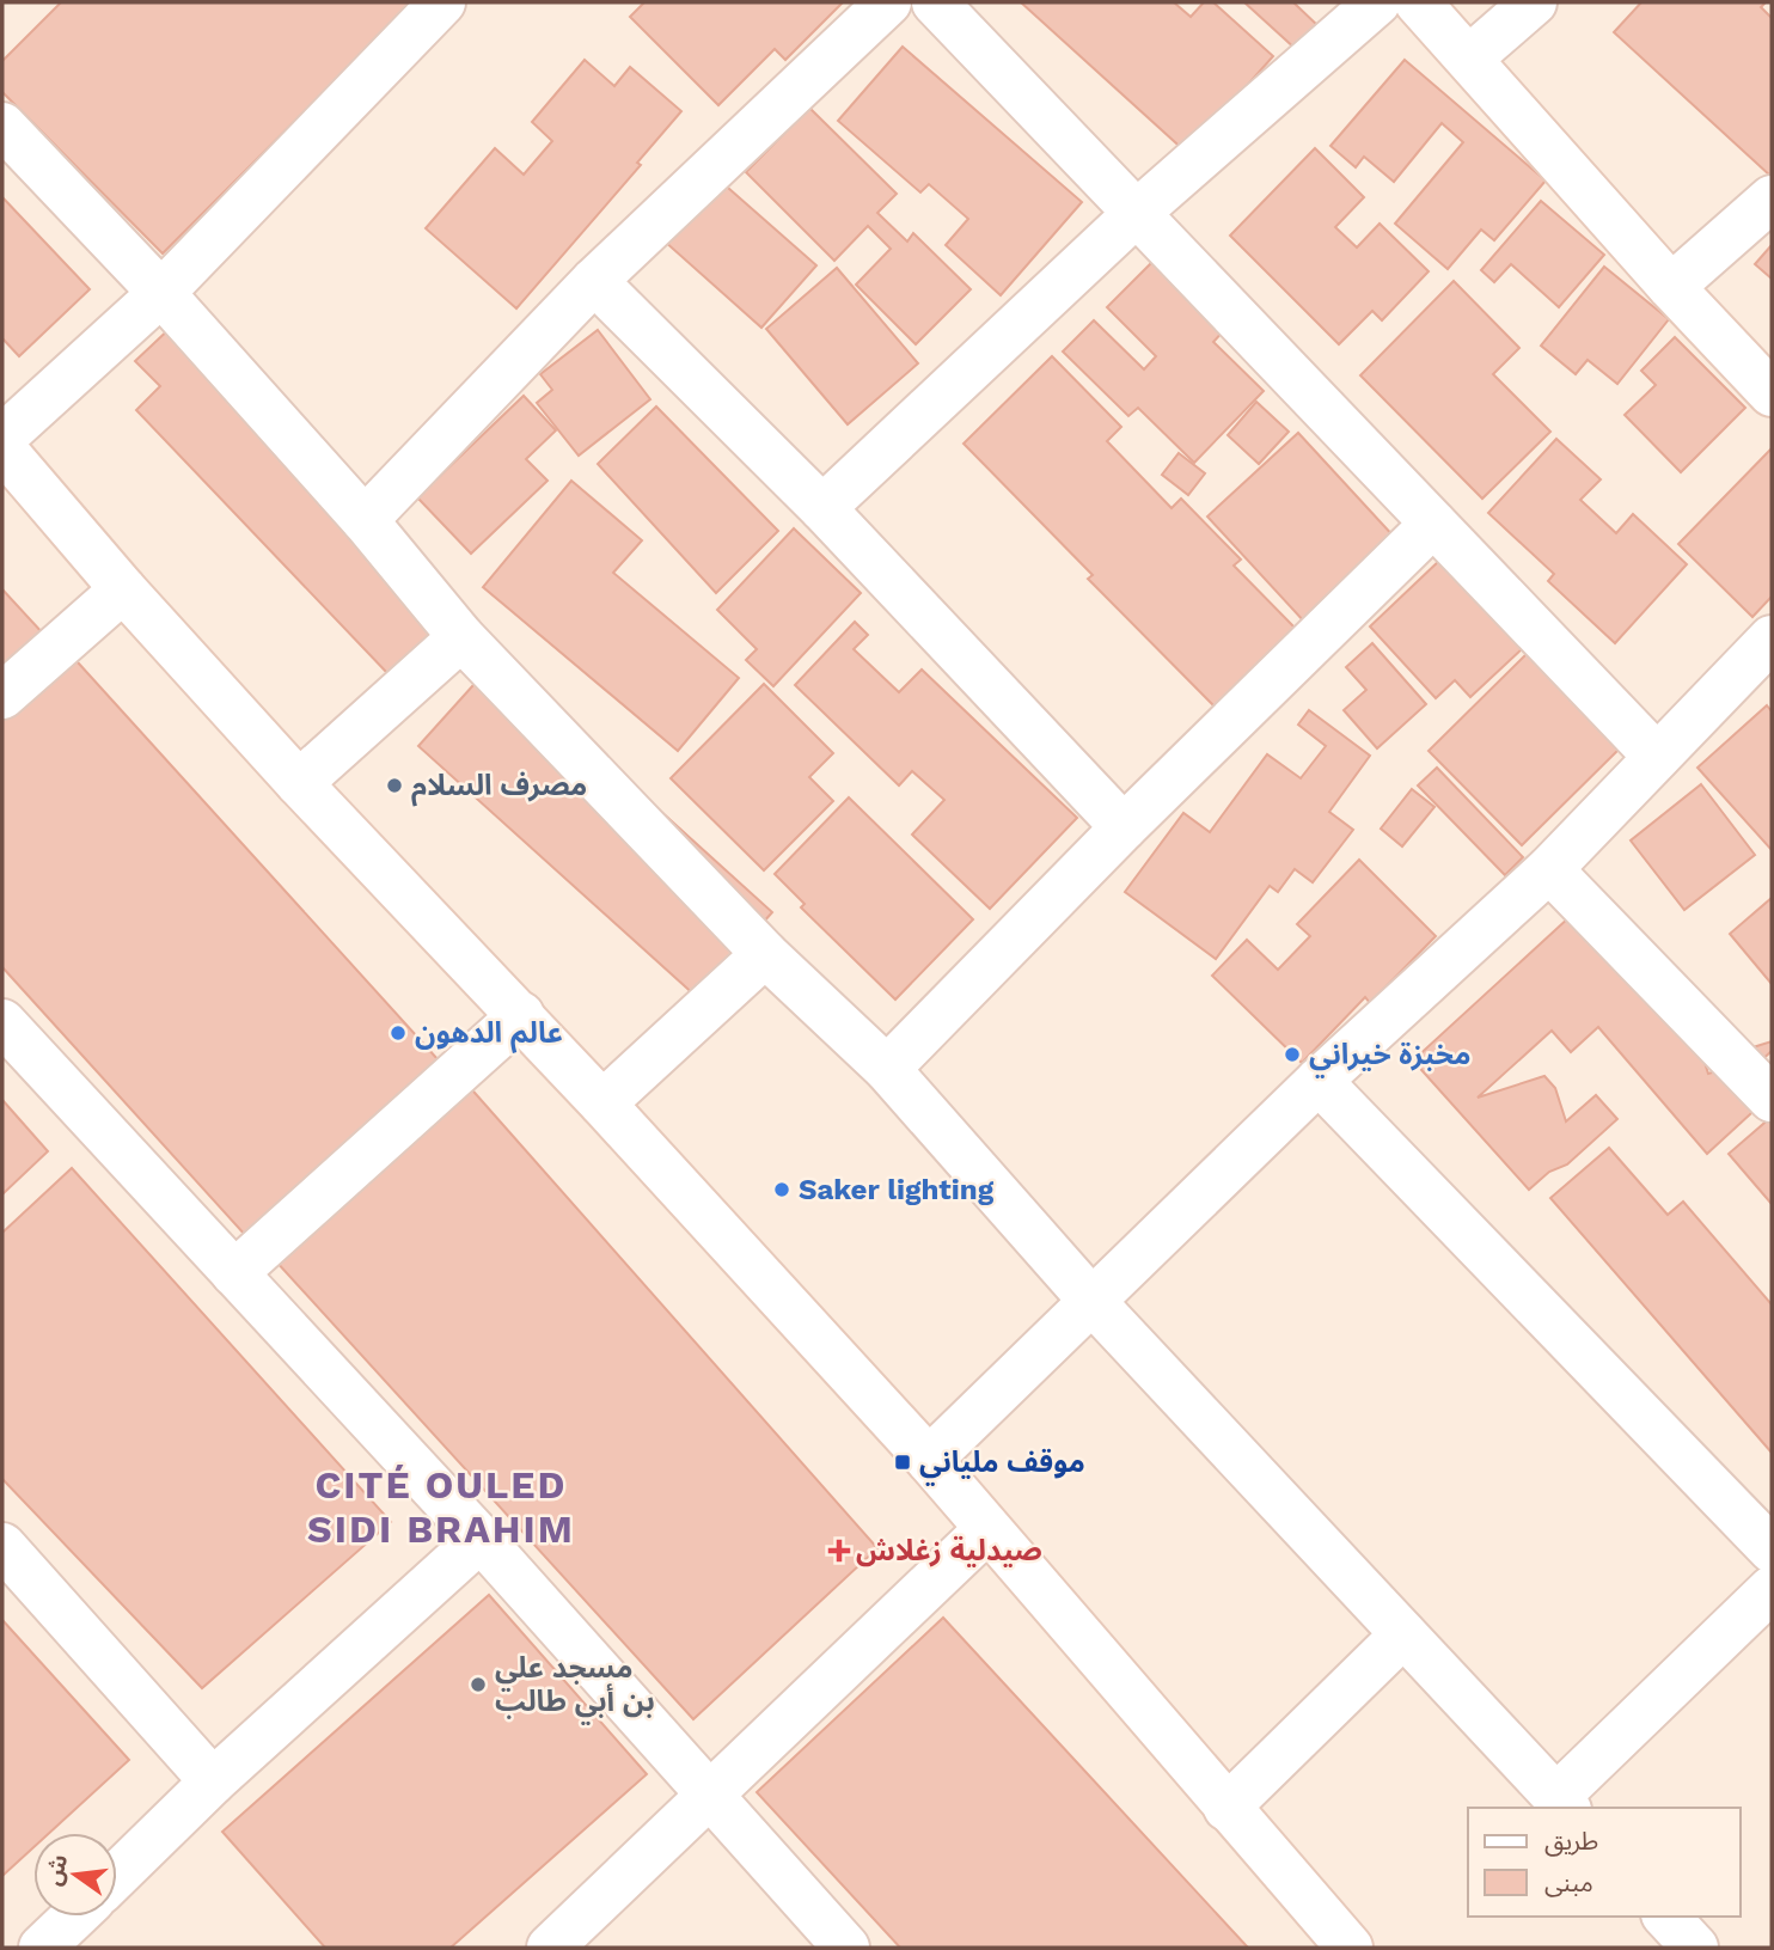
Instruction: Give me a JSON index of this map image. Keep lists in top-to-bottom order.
{
  "districts": ["CITÉ OULED SIDI BRAHIM"],
  "places": {
    "other": [
      "مصرف السلام",
      "عالم الدهون",
      "مخبزة خيراني",
      "Saker lighting",
      "مسجد علي بن أبي طالب"
    ],
    "transit": ["موقف ملياني"],
    "health": ["صيدلية زغلاش"]
  },
  "legend": ["طريق", "مبنى"],
  "north": "left"
}
